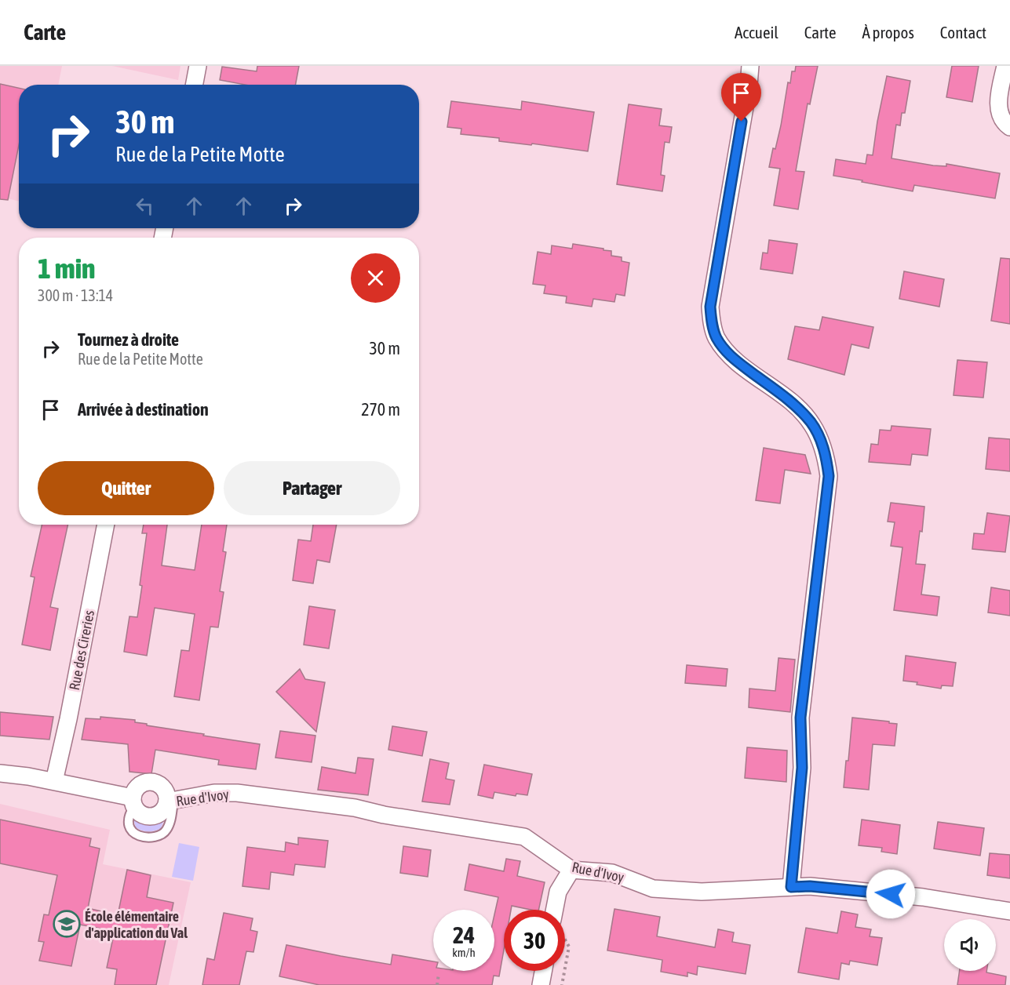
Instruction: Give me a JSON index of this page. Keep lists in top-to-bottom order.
{
  "streets": {
    "street": ["Rue des Cireries", "Rue d'Ivoy"]
  },
  "places": {
    "school or university": ["École élémentaire d'application du Val"]
  },
  "page": {
    "header": "Carte",
    "nav": [
      "Accueil",
      "Carte",
      "À propos",
      "Contact"
    ],
    "turn": ["30 m", "Rue de la Petite Motte"],
    "heading": ["1 min", "300 m · 13:14"],
    "list": [
      {
        "name": "Tournez à droite",
        "note": "Rue de la Petite Motte",
        "value": "30 m"
      },
      {
        "name": "Arrivée à destination",
        "value": "270 m"
      }
    ],
    "buttons": ["Quitter", "Partager"],
    "speed": "24 km/h",
    "limit": "30"
  }
}
